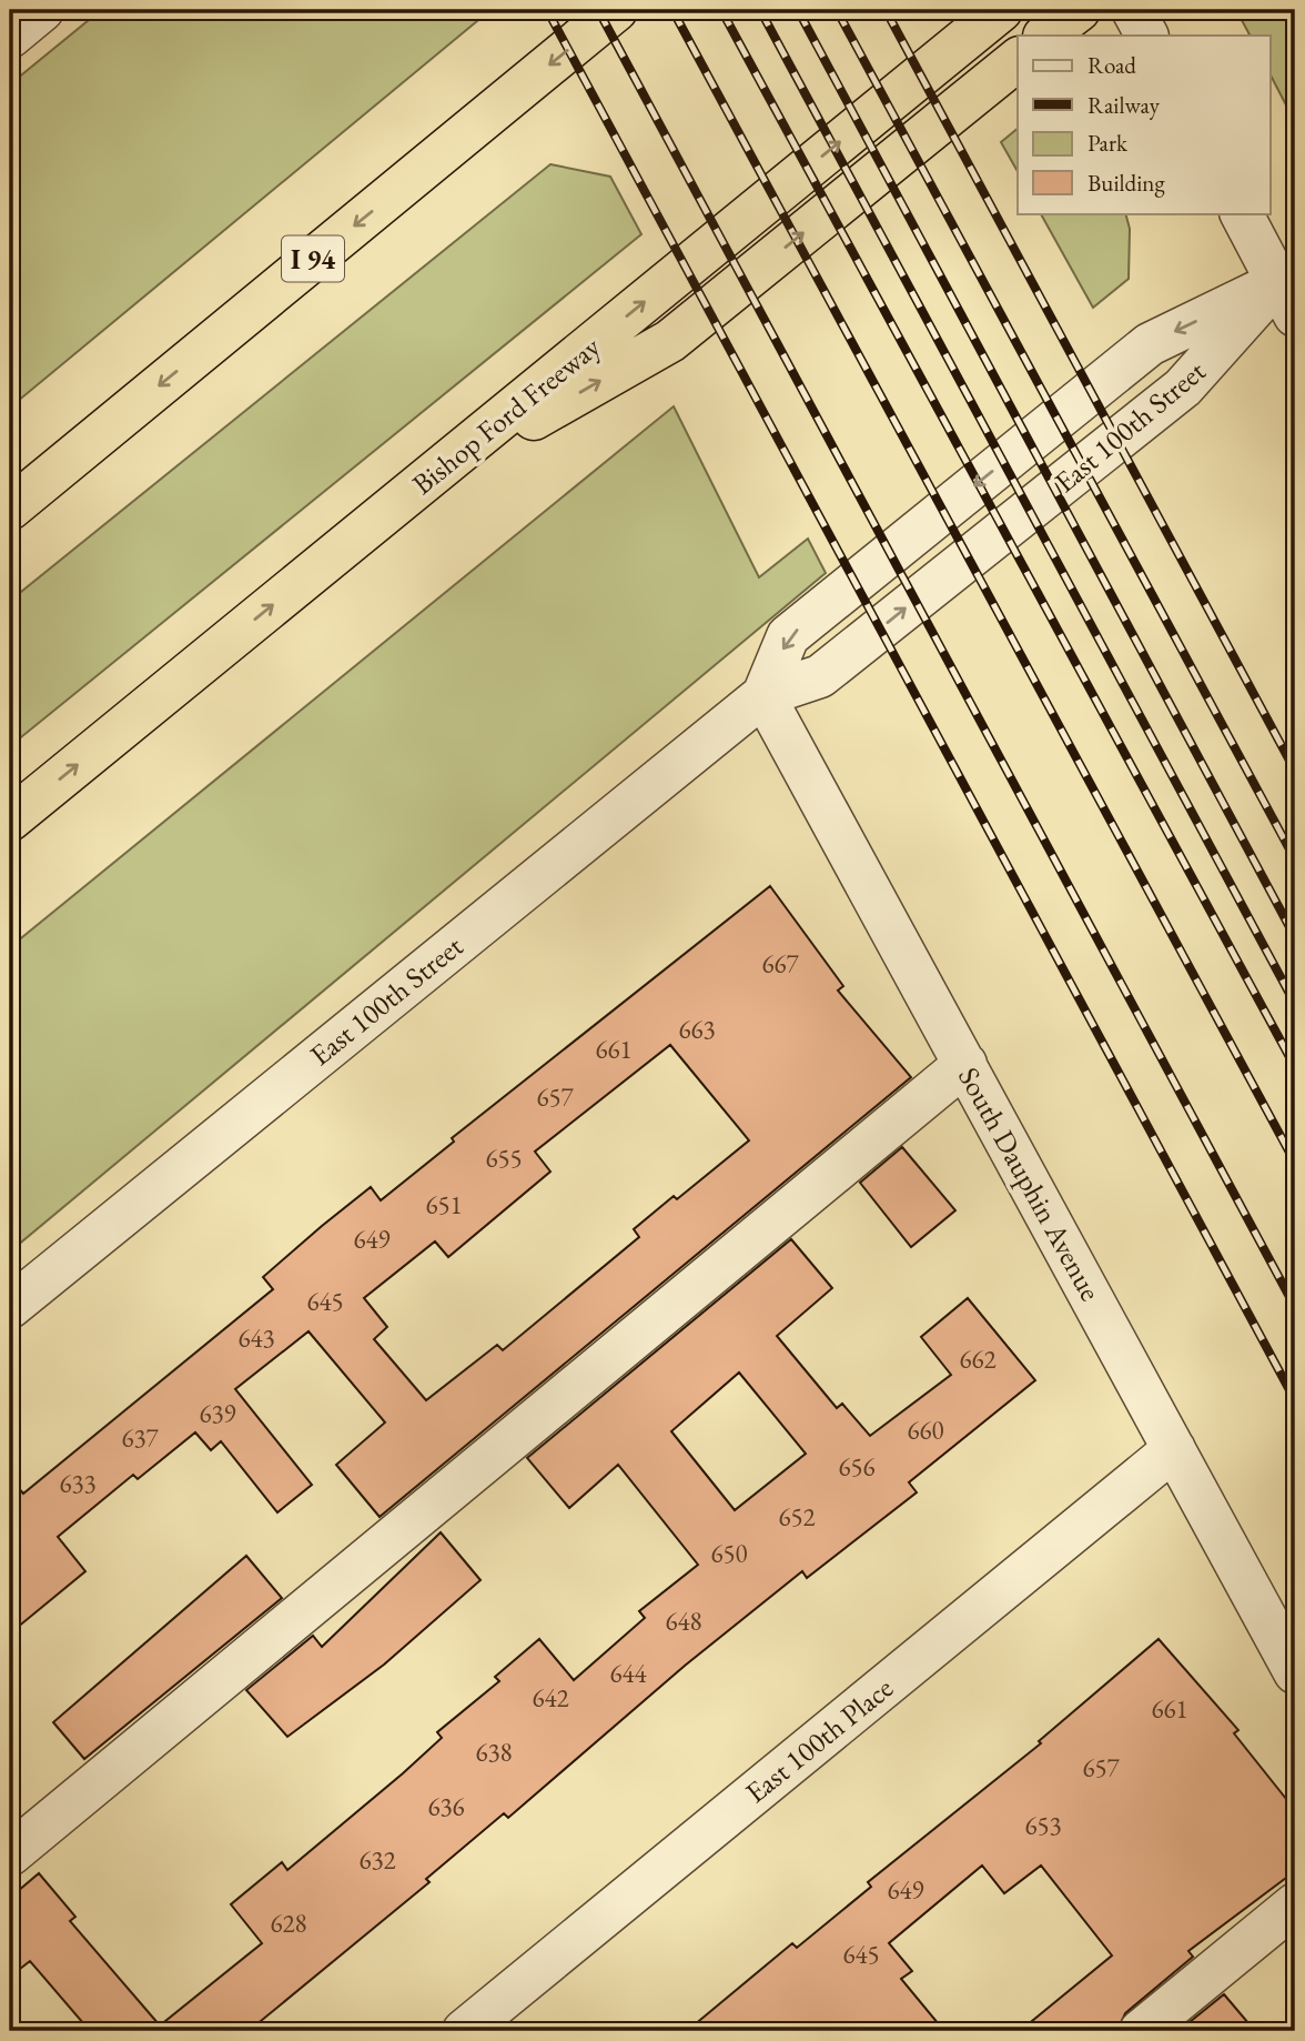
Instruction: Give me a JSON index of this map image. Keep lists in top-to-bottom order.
{
  "streets": {
    "highway": ["I 94", "Bishop Ford Freeway"],
    "street": ["East 100th Street", "South Dauphin Avenue", "East 100th Place"]
  },
  "crossings": [
    ["East 100th Street", "South Dauphin Avenue"],
    ["South Dauphin Avenue", "East 100th Place"]
  ],
  "house_numbers": [
    "667",
    "663",
    "661",
    "657",
    "655",
    "651",
    "649",
    "645",
    "643",
    "662",
    "639",
    "660",
    "637",
    "656",
    "633",
    "652",
    "650",
    "648",
    "644",
    "642",
    "661",
    "638",
    "657",
    "636",
    "653",
    "632",
    "649",
    "628",
    "645"
  ],
  "legend": [
    "Road",
    "Railway",
    "Park",
    "Building"
  ]
}
